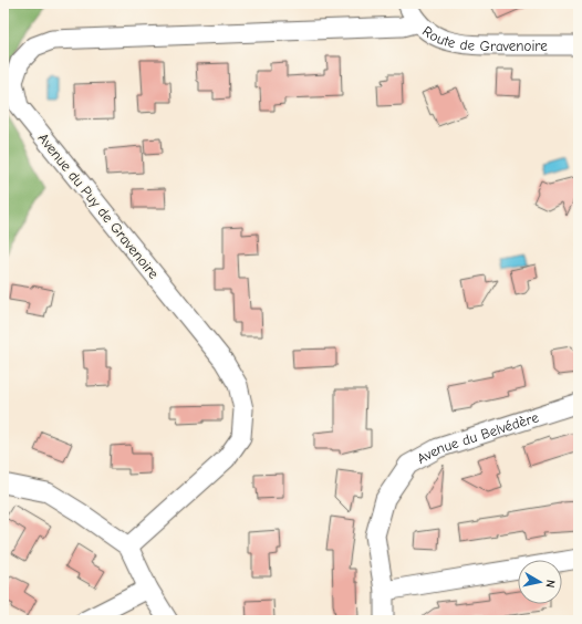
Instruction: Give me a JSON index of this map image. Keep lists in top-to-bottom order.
{
  "streets": {
    "street": ["Route de Gravenoire", "Avenue du Puy de Gravenoire", "Avenue du Belvédère"]
  },
  "crossings": [
    ["Route de Gravenoire", "Avenue du Puy de Gravenoire"]
  ],
  "north": "right"
}
